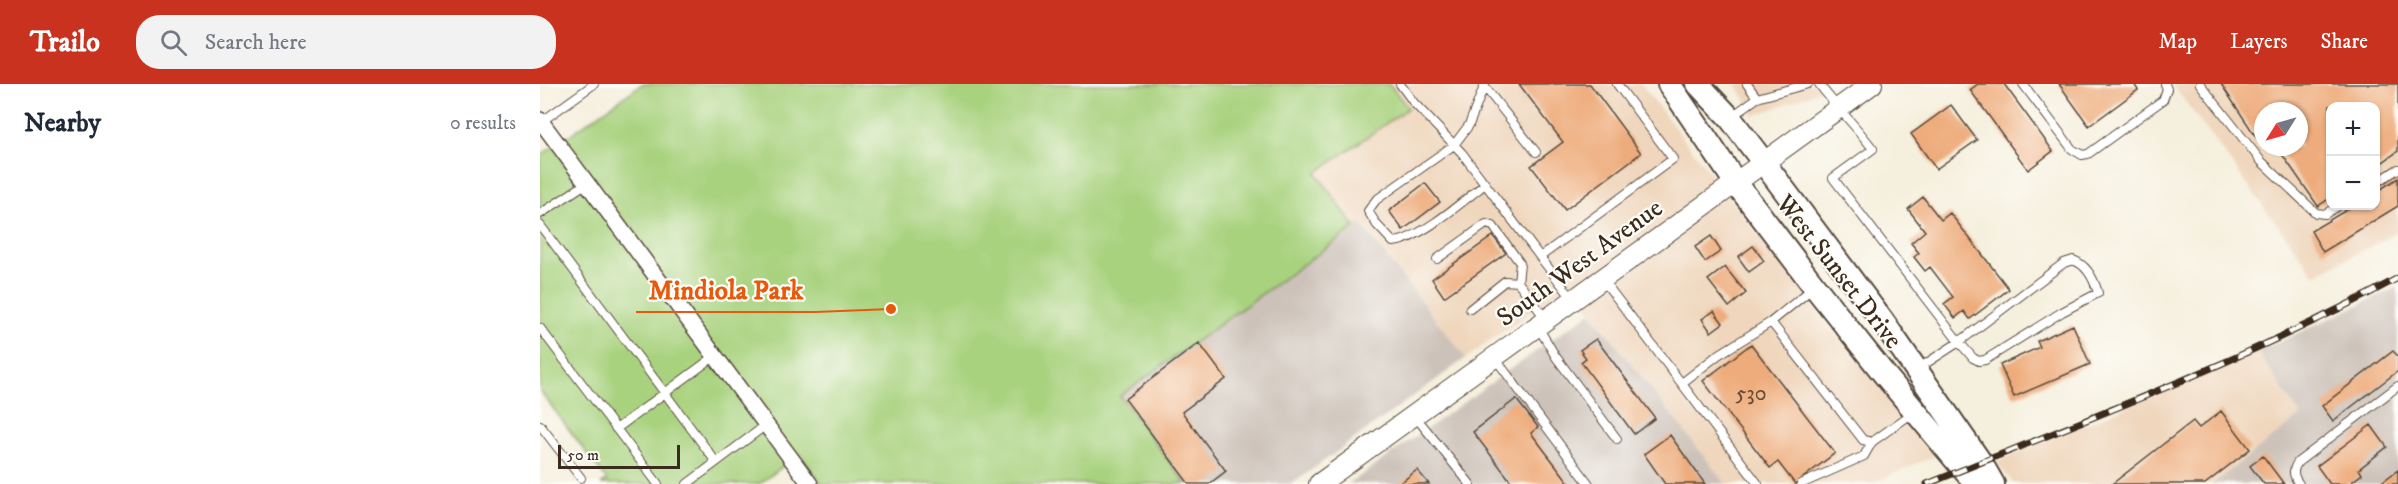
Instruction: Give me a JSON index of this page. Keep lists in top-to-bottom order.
{
  "streets": {
    "main road": ["West Sunset Drive"],
    "street": ["South West Avenue"]
  },
  "crossings": [
    ["South West Avenue", "West Sunset Drive"]
  ],
  "places": ["Mindiola Park"],
  "house_numbers": ["530"],
  "scale_bar": "50 m",
  "north": "bottom left",
  "page": {
    "header": "Trailo",
    "search": "Search here",
    "nav": ["Map", "Layers", "Share"],
    "heading": ["Nearby", "0 results"],
    "map_buttons": ["+", "−"],
    "scale": "50 m"
  }
}
